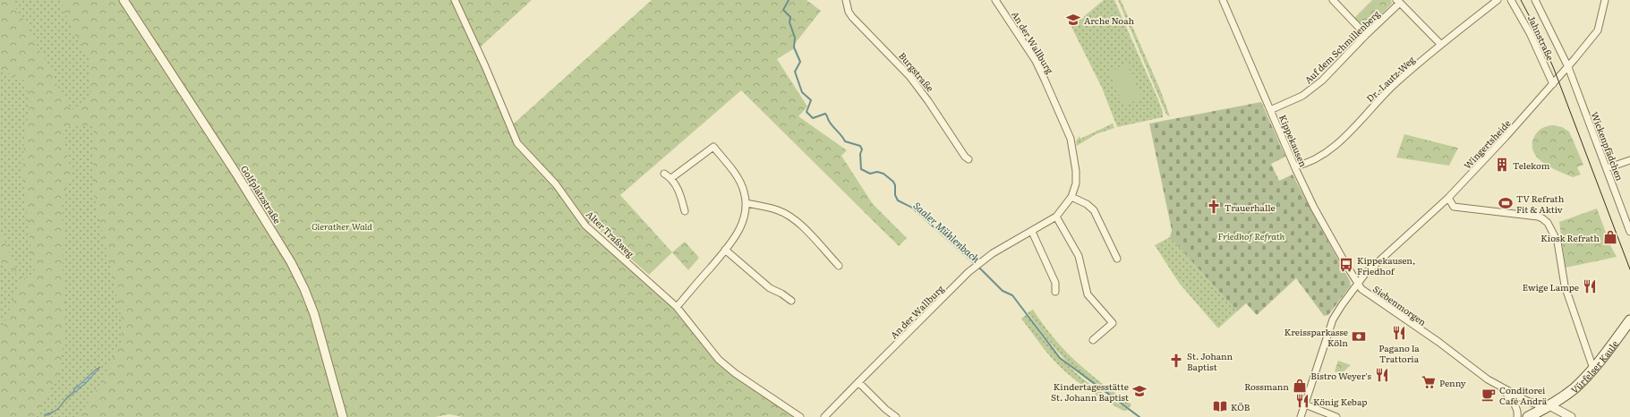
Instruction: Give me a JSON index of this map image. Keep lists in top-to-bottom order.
{
  "streets": {
    "main road": ["Vürfelser Kaule"],
    "street": [
      "Jahnstraße",
      "An der Wallburg",
      "Auf dem Schmillenberg",
      "Burgstraße",
      "Dr.-Lautz-Weg",
      "Kippekausen",
      "Wingertsheide",
      "Wickenpfädchen",
      "Golfplatzstraße",
      "Alter Traßweg",
      "Siebenmorgen"
    ]
  },
  "crossings": [
    ["Jahnstraße", "Wingertsheide"],
    ["Auf dem Schmillenberg", "Kippekausen"],
    ["Dr.-Lautz-Weg", "Kippekausen"],
    ["Kippekausen", "Wingertsheide"],
    ["Kippekausen", "Siebenmorgen"],
    ["Wingertsheide", "Wickenpfädchen"],
    ["Wingertsheide", "Siebenmorgen"],
    ["Siebenmorgen", "Vürfelser Kaule"]
  ],
  "water": ["Saaler Mühlenbach"],
  "parks": ["Gierather Wald", "Friedhof Refrath"],
  "places": {
    "school or university": ["Arche Noah", "Kindertagesstätte St. Johann Baptist"],
    "building": ["Telekom"],
    "sports": ["TV Refrath Fit & Aktiv"],
    "church": ["Trauerhalle", "St. Johann Baptist"],
    "shop": ["Kiosk Refrath", "Rossmann"],
    "bus stop": ["Kippekausen, Friedhof"],
    "restaurant": [
      "Ewige Lampe",
      "Pagano la Trattoria",
      "Bistro Weyer's",
      "König Kebap"
    ],
    "bank": ["Kreissparkasse Köln"],
    "supermarket": ["Penny"],
    "cafe": ["Conditorei Café Andrä"],
    "library": ["KÖB"]
  }
}
